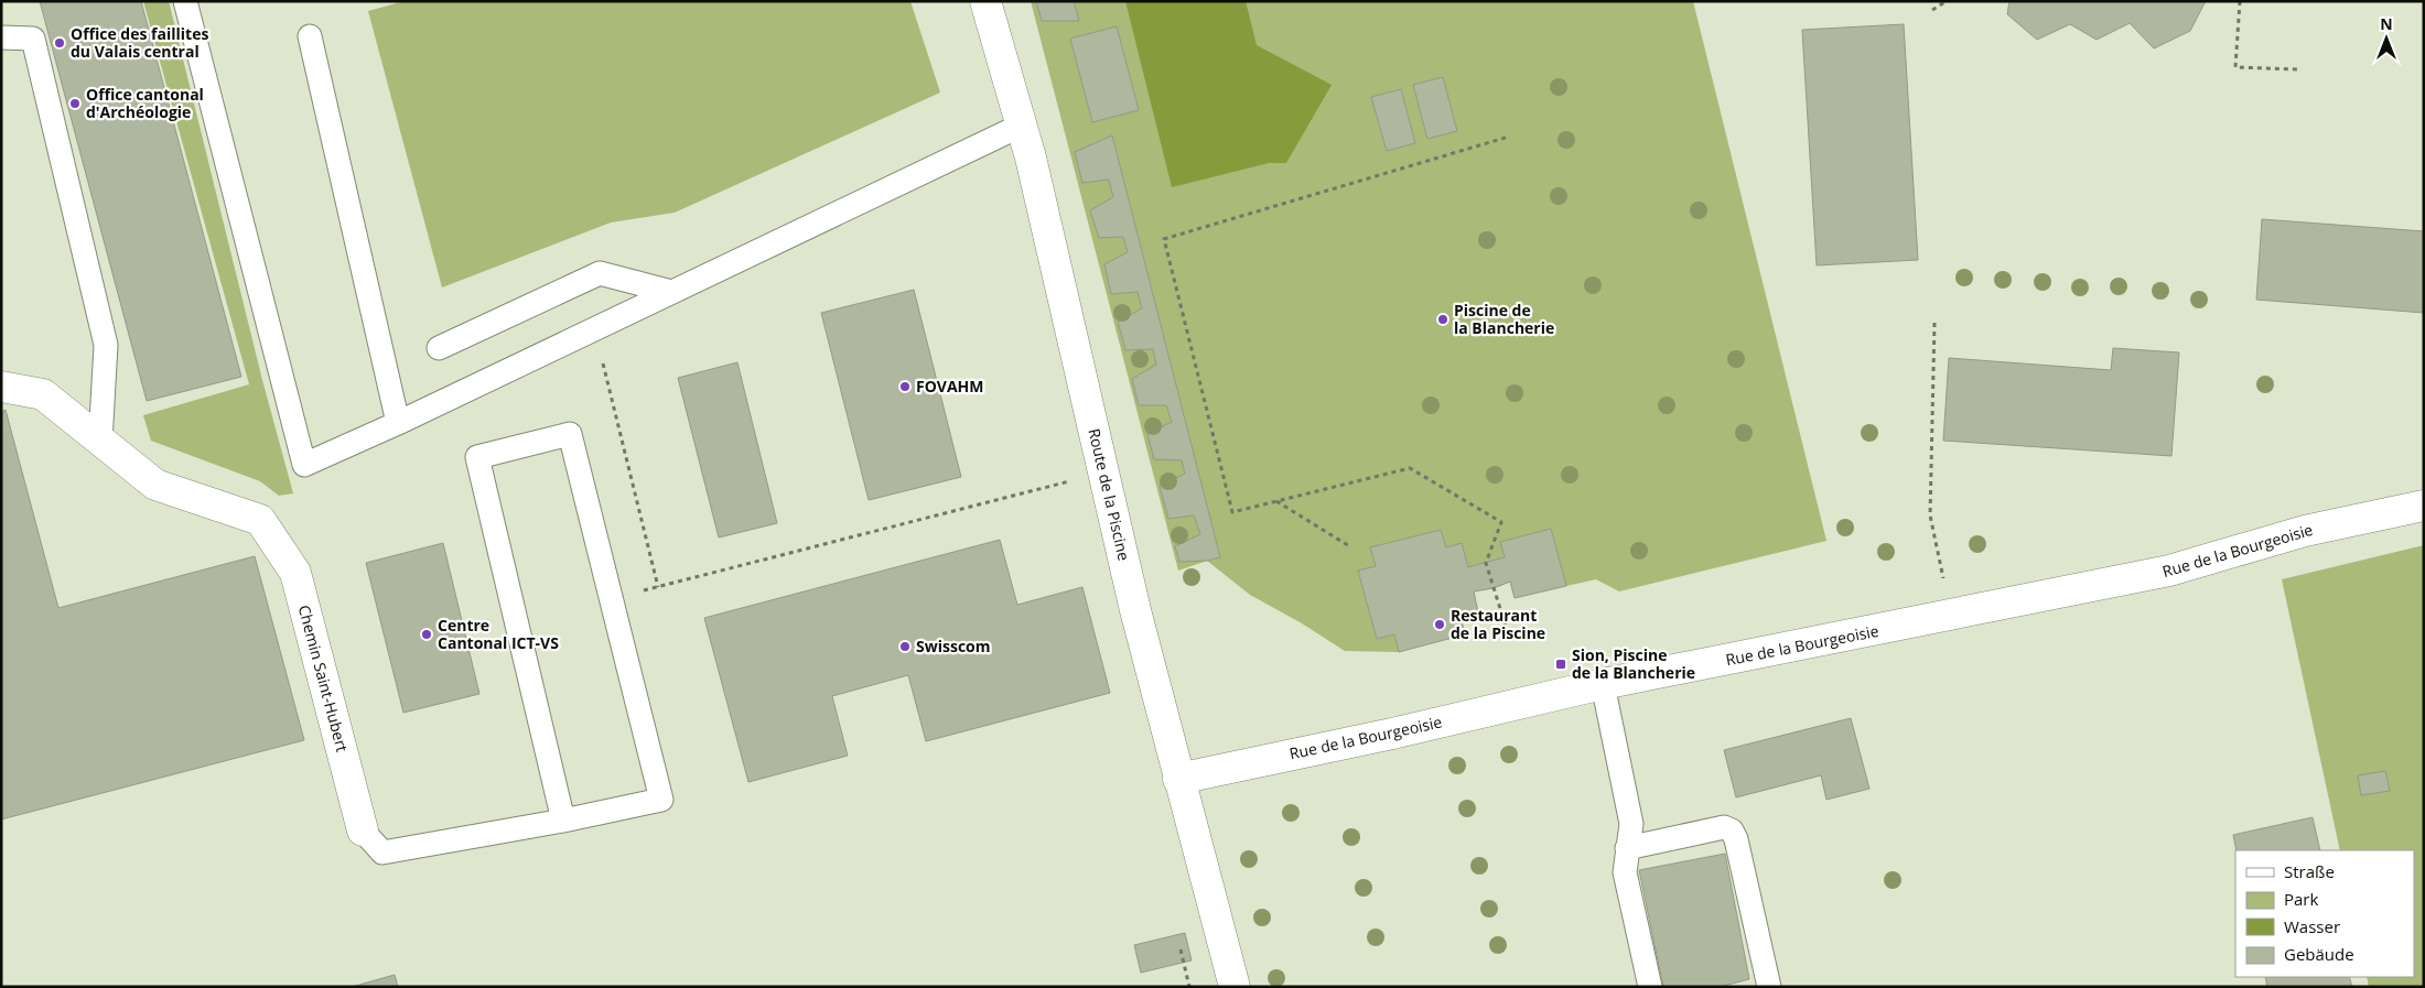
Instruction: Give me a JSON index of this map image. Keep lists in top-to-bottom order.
{
  "streets": {
    "street": ["Route de la Piscine", "Rue de la Bourgeoisie", "Chemin Saint-Hubert"]
  },
  "crossings": [
    ["Route de la Piscine", "Rue de la Bourgeoisie"]
  ],
  "places": {
    "other": [
      "Office des faillites du Valais central",
      "Office cantonal d'Archéologie",
      "Piscine de la Blancherie",
      "FOVAHM",
      "Restaurant de la Piscine",
      "Centre Cantonal ICT-VS",
      "Swisscom"
    ],
    "transit": ["Sion, Piscine de la Blancherie"]
  },
  "legend": [
    "Straße",
    "Park",
    "Wasser",
    "Gebäude"
  ],
  "north": "top"
}
